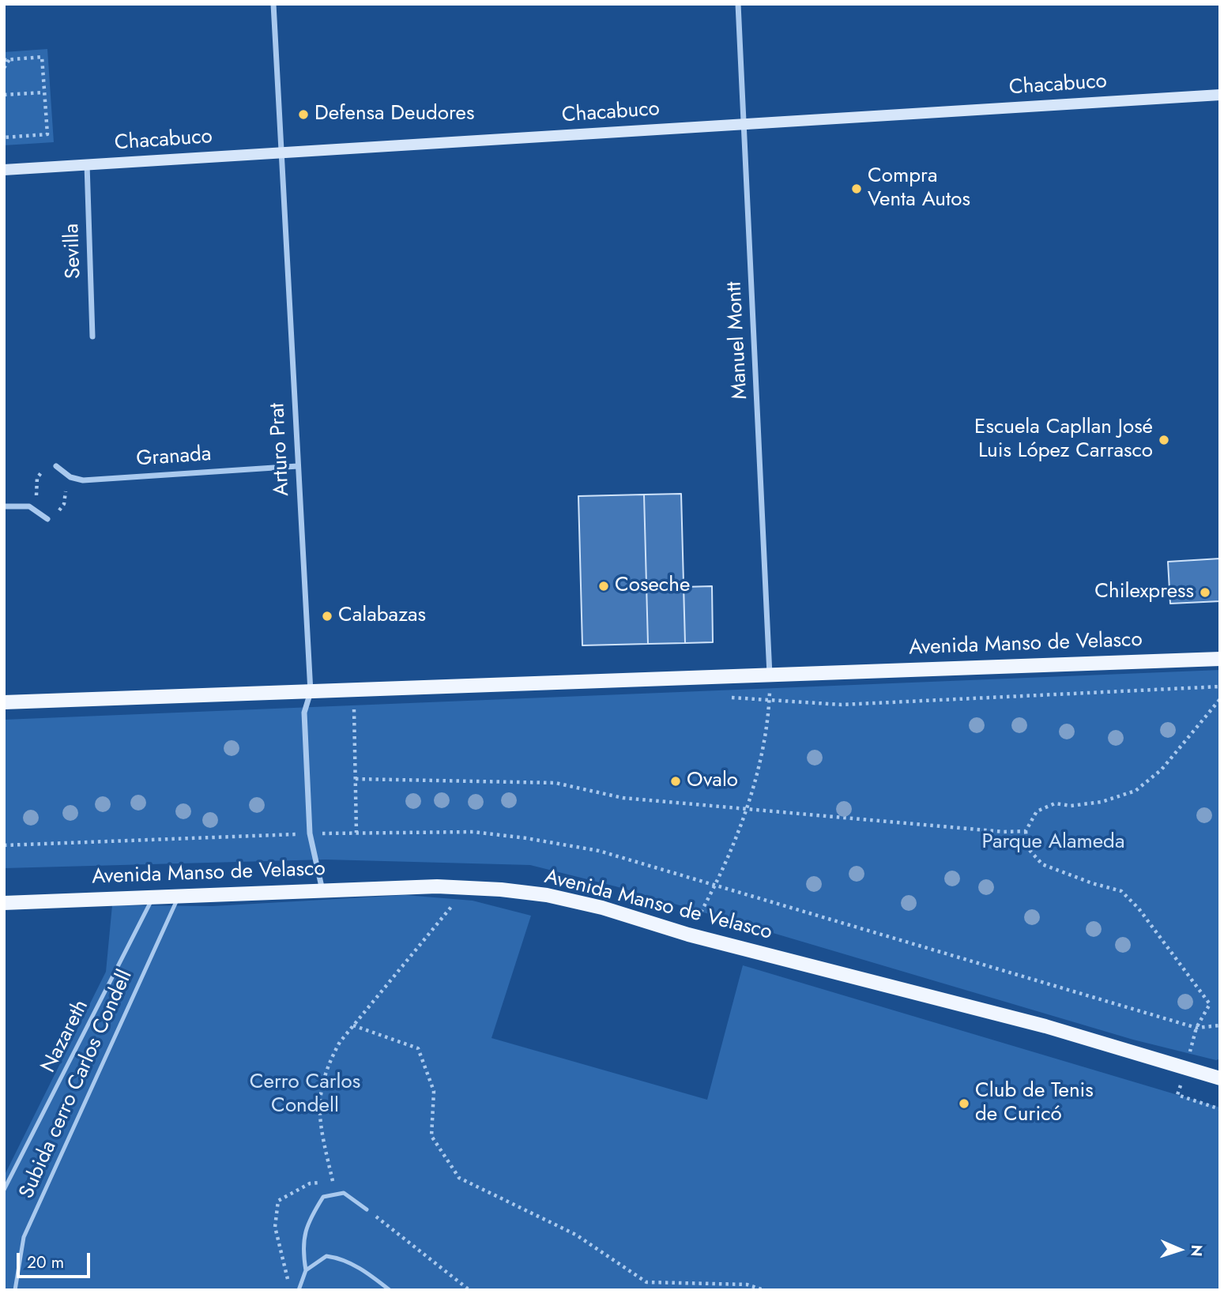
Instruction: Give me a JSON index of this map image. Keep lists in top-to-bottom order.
{
  "streets": {
    "main road": ["Avenida Manso de Velasco"],
    "street": [
      "Chacabuco",
      "Sevilla",
      "Manuel Montt",
      "Arturo Prat",
      "Granada"
    ],
    "lane": ["Nazareth", "Subida cerro Carlos Condell"]
  },
  "crossings": [
    ["Chacabuco", "Sevilla"],
    ["Chacabuco", "Manuel Montt"],
    ["Chacabuco", "Arturo Prat"],
    ["Manuel Montt", "Avenida Manso de Velasco"],
    ["Arturo Prat", "Granada"],
    ["Arturo Prat", "Avenida Manso de Velasco"],
    ["Avenida Manso de Velasco", "Nazareth"],
    ["Avenida Manso de Velasco", "Subida cerro Carlos Condell"]
  ],
  "parks": ["Parque Alameda", "Cerro Carlos Condell"],
  "places": [
    "Defensa Deudores",
    "Compra Venta Autos",
    "Escuela Capllan José Luis López Carrasco",
    "Coseche",
    "Chilexpress",
    "Calabazas",
    "Ovalo",
    "Club de Tenis de Curicó"
  ],
  "scale_bar": "20 m",
  "north": "right"
}
